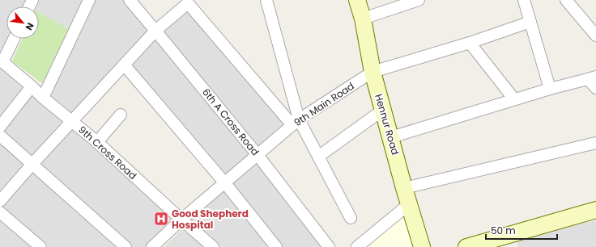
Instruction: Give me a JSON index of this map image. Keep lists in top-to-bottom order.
{
  "streets": {
    "street": [
      "9th Main Road",
      "6th A Cross Road",
      "Hennur Road",
      "9th Cross Road"
    ]
  },
  "crossings": [
    ["9th Main Road", "6th A Cross Road"],
    ["9th Main Road", "Hennur Road"],
    ["9th Main Road", "9th Cross Road"]
  ],
  "places": {
    "hospital": ["Good Shepherd Hospital"]
  },
  "scale_bar": "50 m",
  "north": "bottom right"
}
